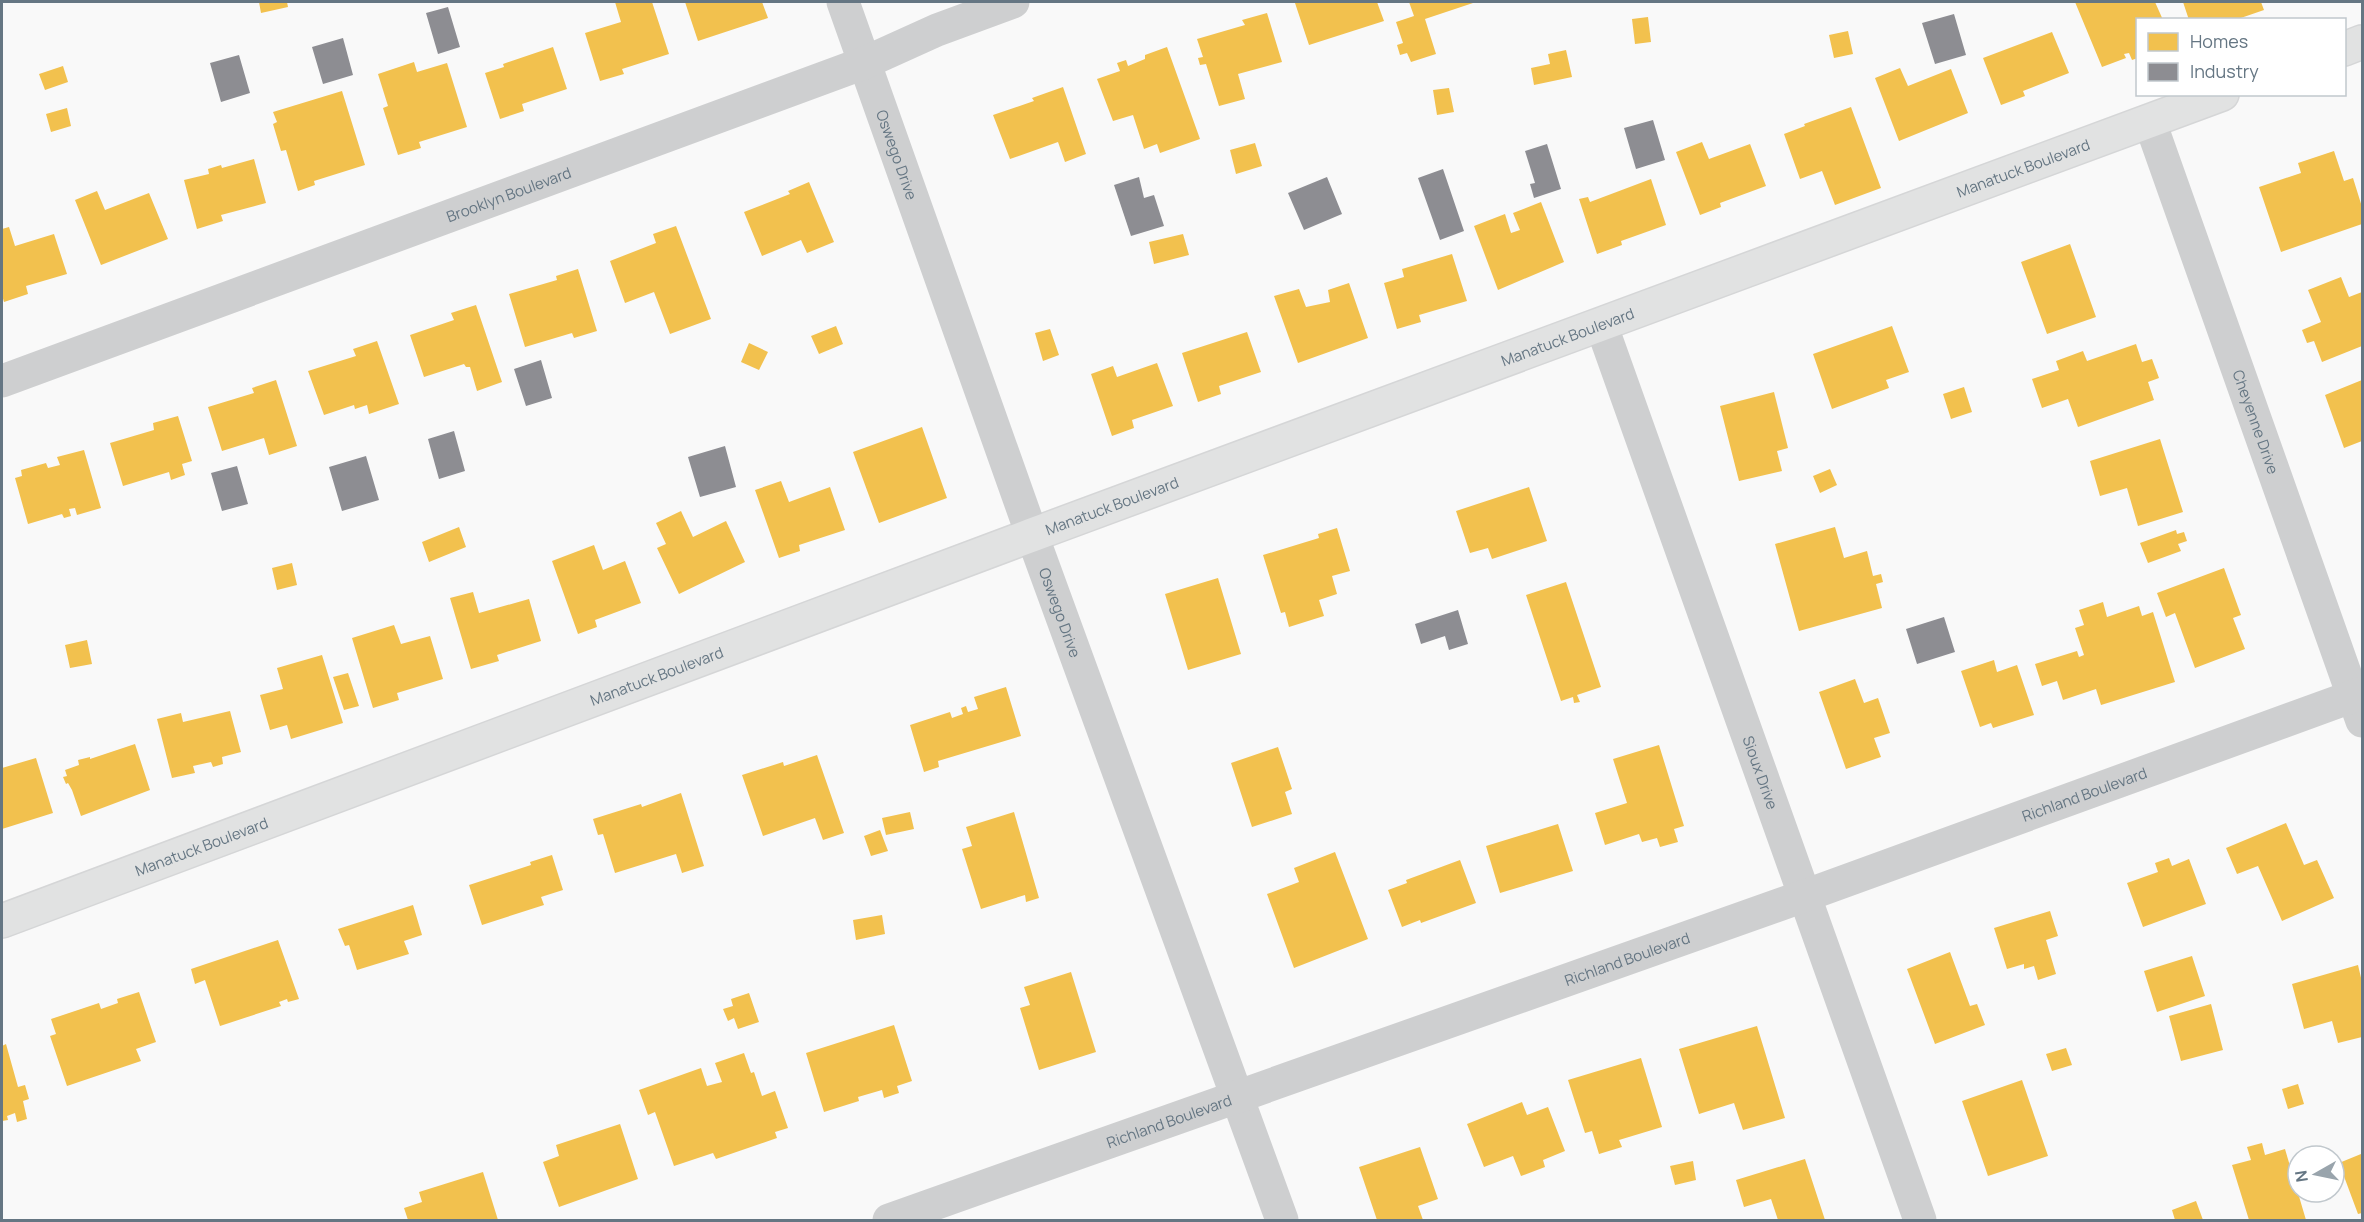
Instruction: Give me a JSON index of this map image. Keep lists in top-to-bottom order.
{
  "streets": {
    "street": [
      "Oswego Drive",
      "Manatuck Boulevard",
      "Brooklyn Boulevard",
      "Cheyenne Drive",
      "Sioux Drive",
      "Richland Boulevard"
    ]
  },
  "crossings": [
    ["Oswego Drive", "Manatuck Boulevard"],
    ["Oswego Drive", "Brooklyn Boulevard"],
    ["Oswego Drive", "Richland Boulevard"],
    ["Manatuck Boulevard", "Cheyenne Drive"],
    ["Manatuck Boulevard", "Sioux Drive"],
    ["Cheyenne Drive", "Richland Boulevard"],
    ["Sioux Drive", "Richland Boulevard"]
  ],
  "legend": ["Homes", "Industry"],
  "north": "left"
}
